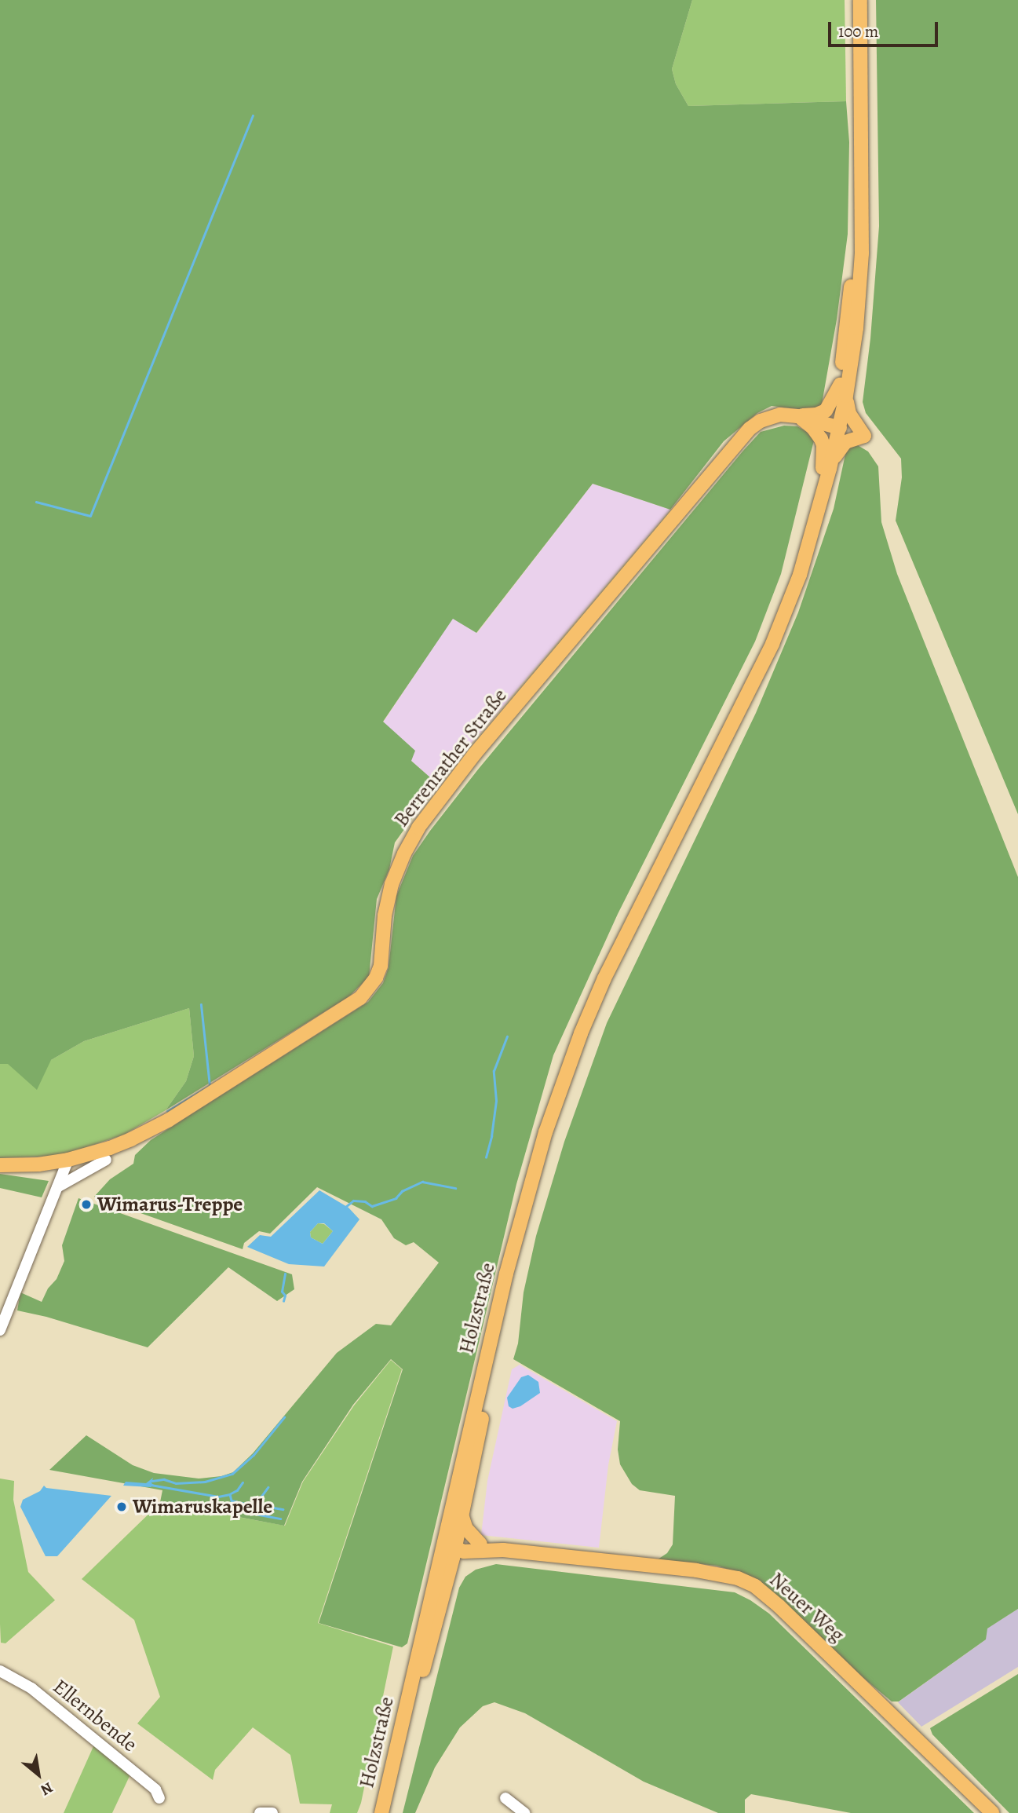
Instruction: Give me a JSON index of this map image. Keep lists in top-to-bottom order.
{
  "streets": {
    "main road": ["Berrenrather Straße", "Holzstraße", "Neuer Weg"],
    "street": ["Ellernbende"]
  },
  "crossings": [
    ["Holzstraße", "Neuer Weg"]
  ],
  "places": ["Wimarus-Treppe", "Wimaruskapelle"],
  "scale_bar": "100 m",
  "north": "bottom right"
}
